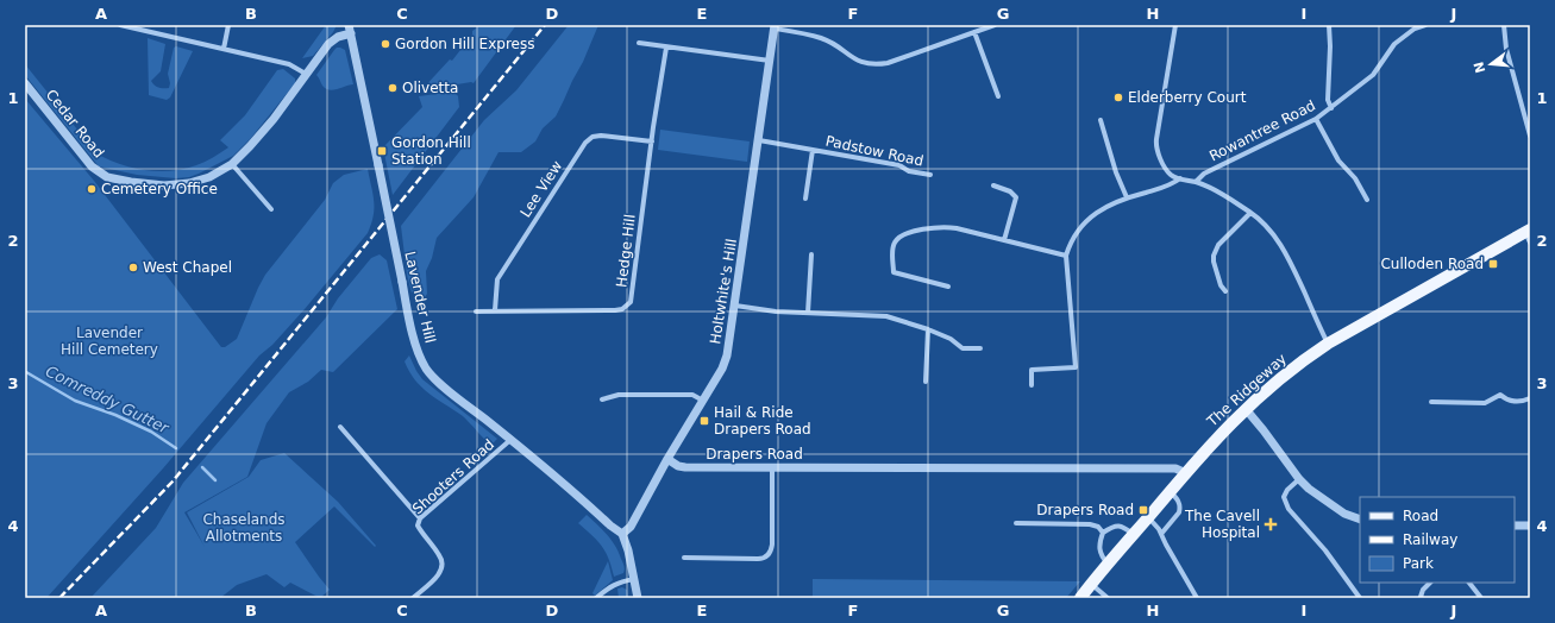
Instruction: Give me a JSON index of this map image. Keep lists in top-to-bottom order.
{
  "streets": {
    "main road": ["The Ridgeway"],
    "street": [
      "Cedar Road",
      "Rowantree Road",
      "Padstow Road",
      "Lee View",
      "Hedge Hill",
      "Holtwhite's Hill",
      "Lavender Hill",
      "Drapers Road",
      "Shooters Road"
    ]
  },
  "crossings": [
    ["Padstow Road", "Holtwhite's Hill"],
    ["Lee View", "Hedge Hill"],
    ["Holtwhite's Hill", "Lavender Hill"],
    ["Holtwhite's Hill", "Drapers Road"],
    ["Lavender Hill", "Shooters Road"],
    ["The Ridgeway", "Drapers Road"]
  ],
  "water": ["Comreddy Gutter"],
  "parks": ["Lavender Hill Cemetery", "Chaselands Allotments"],
  "places": {
    "other": [
      "Gordon Hill Express",
      "Olivetta",
      "Elderberry Court",
      "Cemetery Office",
      "West Chapel"
    ],
    "transit": [
      "Gordon Hill Station",
      "Culloden Road",
      "Hail & Ride Drapers Road",
      "Drapers Road"
    ],
    "health": ["The Cavell Hospital"]
  },
  "legend": ["Road", "Railway", "Park"],
  "north": "left",
  "grid": {
    "columns": [
      "A",
      "B",
      "C",
      "D",
      "E",
      "F",
      "G",
      "H",
      "I",
      "J"
    ],
    "rows": [
      "1",
      "2",
      "3",
      "4"
    ]
  }
}
